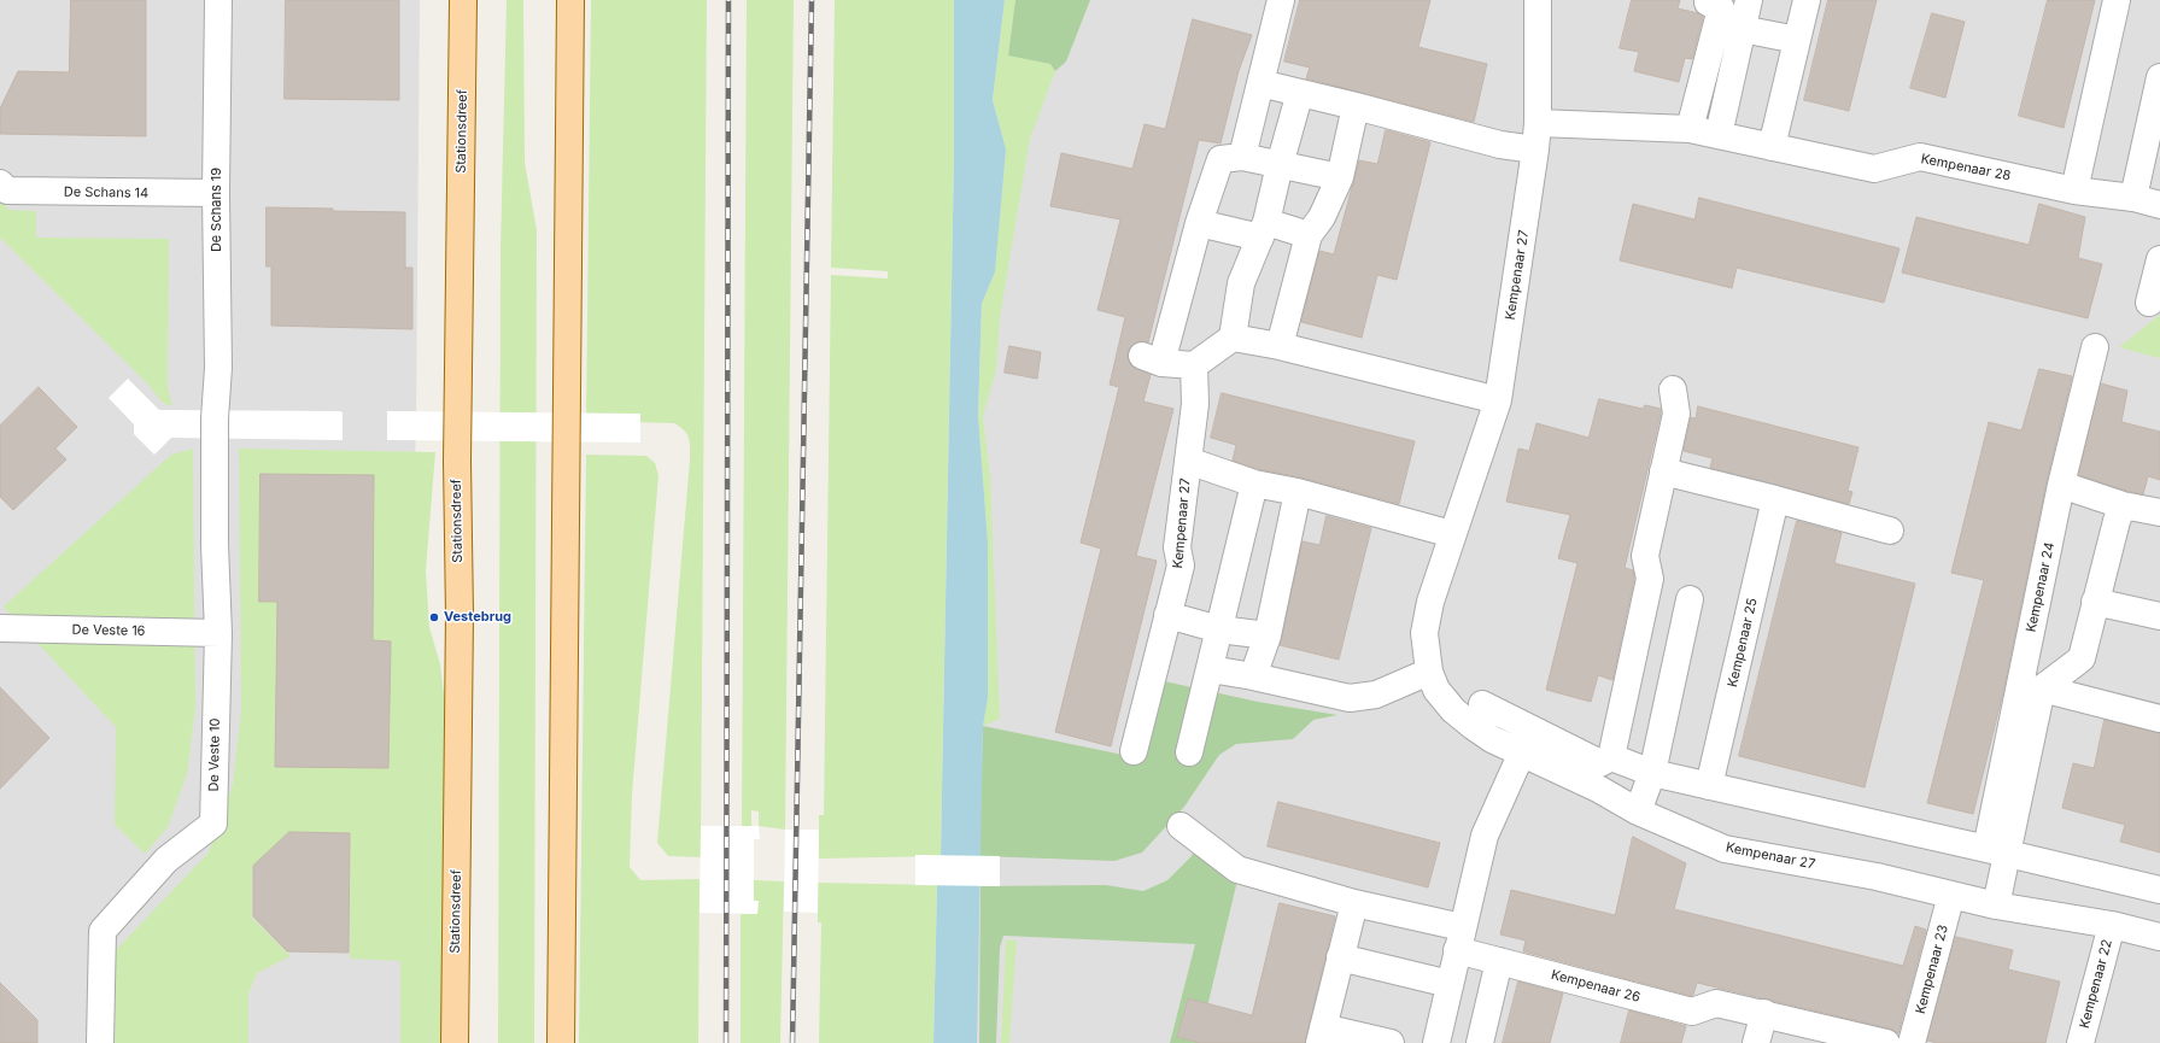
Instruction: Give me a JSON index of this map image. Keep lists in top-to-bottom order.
{
  "streets": {
    "main road": ["Stationsdreef"],
    "street": [
      "Kempenaar 28",
      "De Schans 14",
      "De Schans 19",
      "Kempenaar 27",
      "Kempenaar 24",
      "De Veste 16",
      "Kempenaar 25",
      "De Veste 10",
      "Kempenaar 23",
      "Kempenaar 22",
      "Kempenaar 26"
    ]
  },
  "crossings": [
    ["Kempenaar 28", "Kempenaar 27"],
    ["De Schans 14", "De Schans 19"],
    ["De Schans 19", "De Veste 10"],
    ["Kempenaar 27", "Kempenaar 24"],
    ["Kempenaar 27", "Kempenaar 23"],
    ["Kempenaar 27", "Kempenaar 22"],
    ["De Veste 16", "De Veste 10"]
  ],
  "places": ["Vestebrug"]
}
